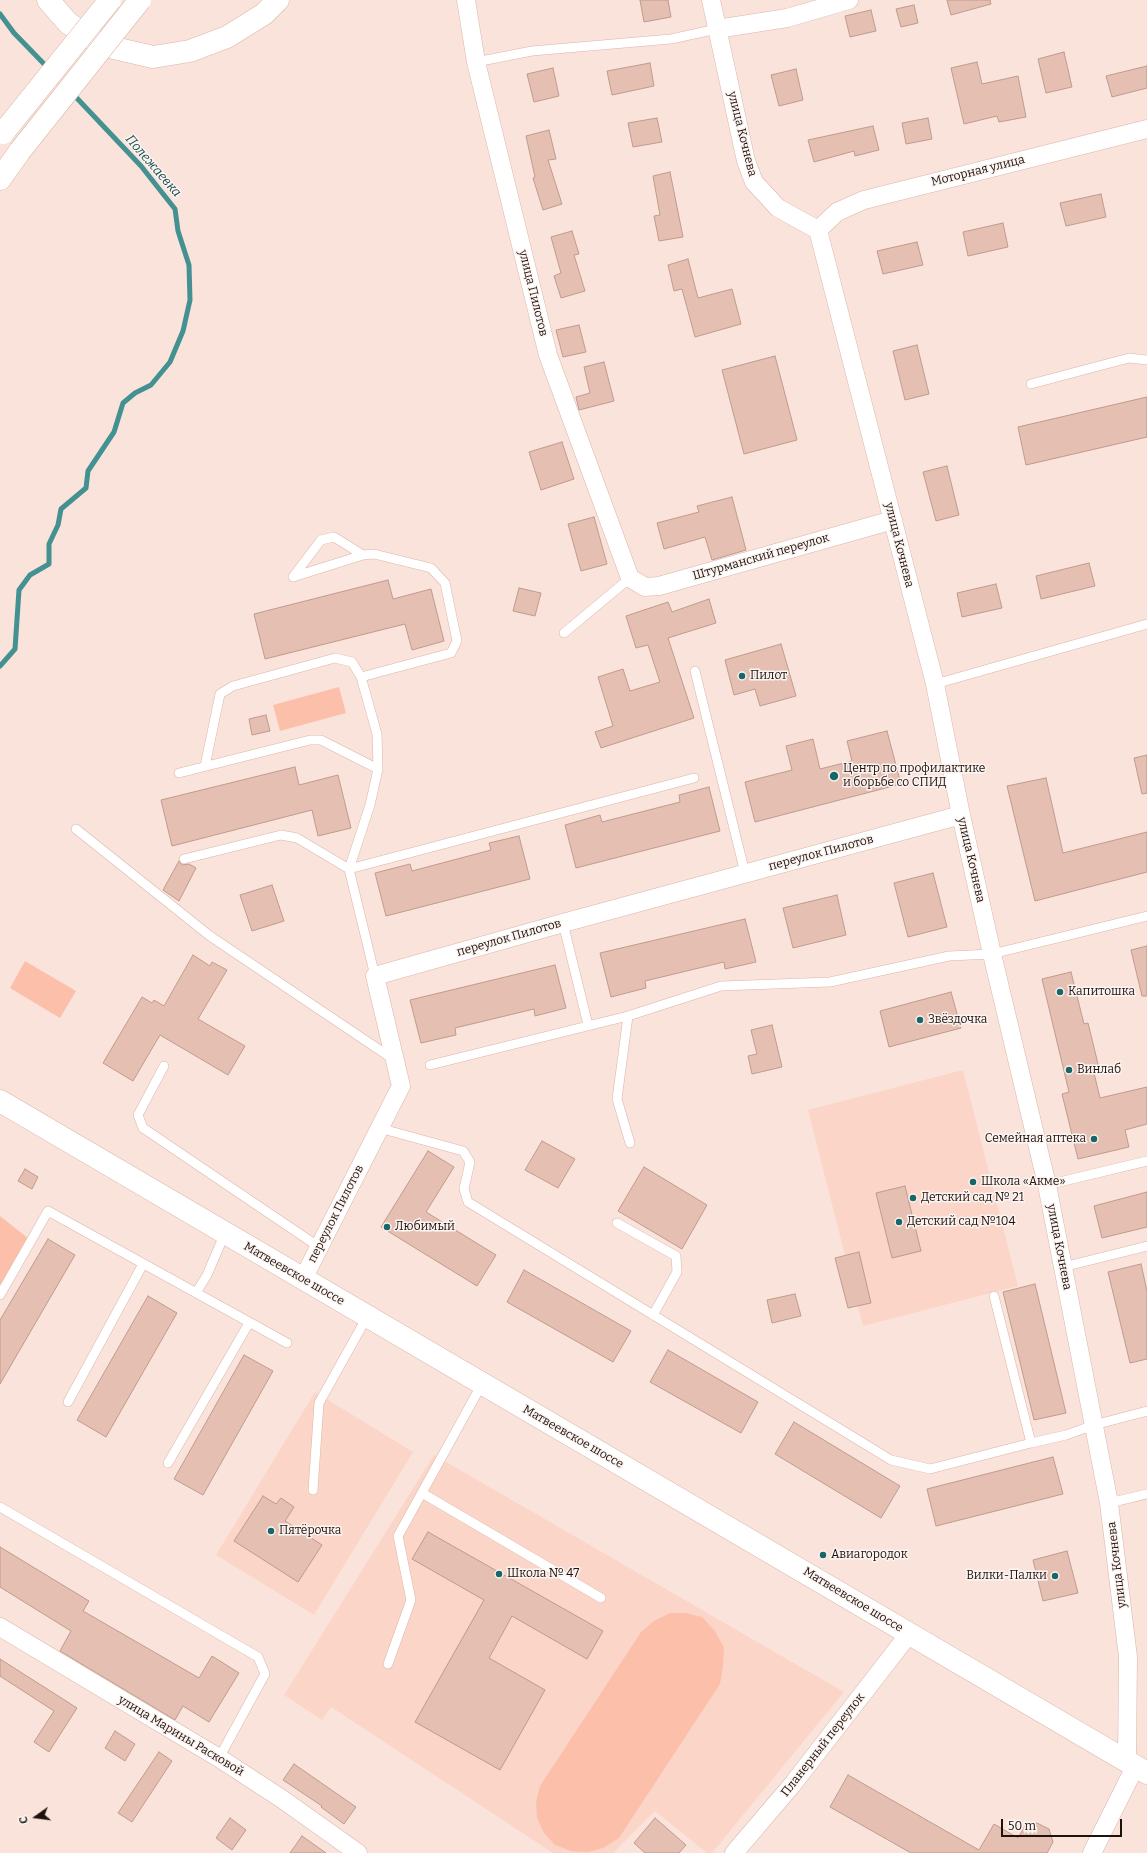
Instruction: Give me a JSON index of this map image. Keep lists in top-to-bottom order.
{
  "streets": {
    "main road": ["Матвеевское шоссе"],
    "street": [
      "улица Кочнева",
      "Моторная улица",
      "улица Пилотов",
      "Штурманский переулок",
      "переулок Пилотов",
      "улица Марины Расковой",
      "Планерный переулок"
    ]
  },
  "crossings": [
    ["улица Кочнева", "Моторная улица"],
    ["улица Кочнева", "Штурманский переулок"],
    ["улица Кочнева", "переулок Пилотов"],
    ["улица Кочнева", "Матвеевское шоссе"],
    ["улица Пилотов", "Штурманский переулок"],
    ["переулок Пилотов", "Матвеевское шоссе"],
    ["Матвеевское шоссе", "Планерный переулок"]
  ],
  "water": ["Полежаевка"],
  "places": [
    "Пилот",
    "Центр по профилактике и борьбе со СПИД",
    "Капитошка",
    "Звёздочка",
    "Винлаб",
    "Семейная аптека",
    "Школа «Акме»",
    "Детский сад № 21",
    "Детский сад №104",
    "Любимый",
    "Пятёрочка",
    "Авиагородок",
    "Школа № 47",
    "Вилки-Палки"
  ],
  "scale_bar": "50 m",
  "north": "left"
}
